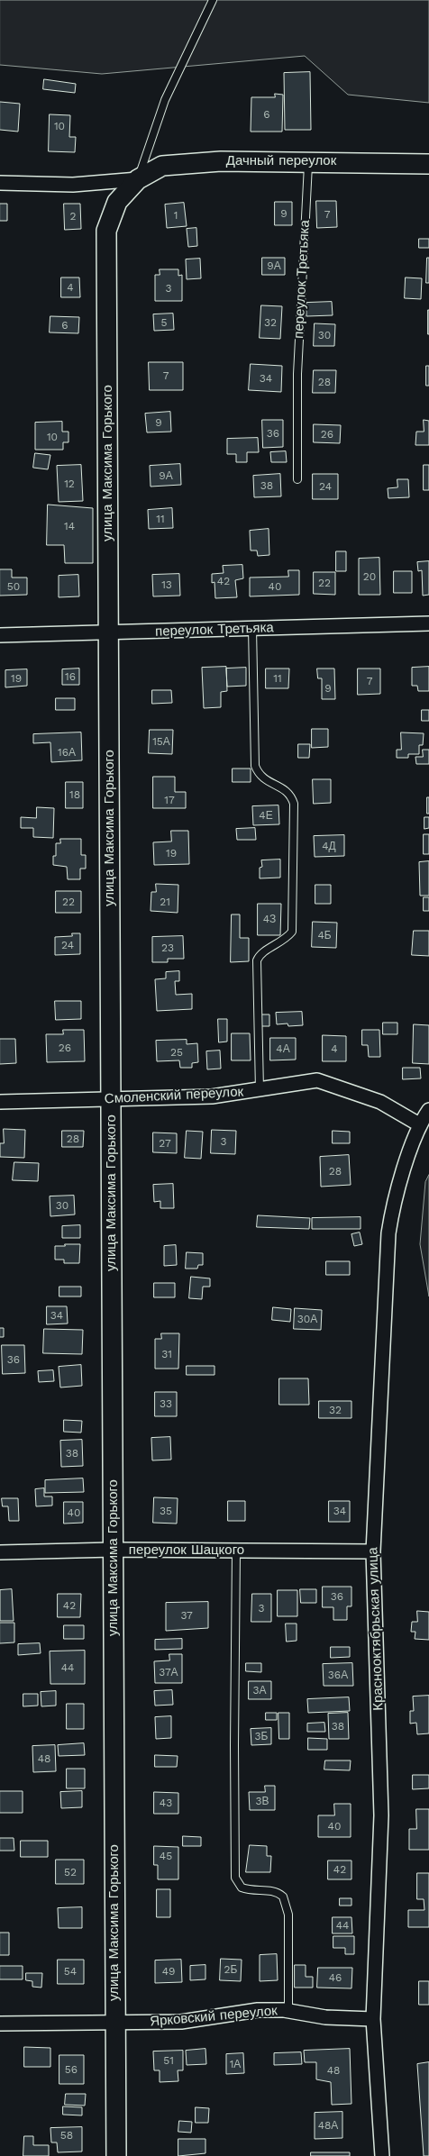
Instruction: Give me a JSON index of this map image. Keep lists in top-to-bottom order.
{
  "streets": {
    "main road": ["Дачный переулок", "улица Максима Горького"],
    "street": [
      "переулок Третьяка",
      "Смоленский переулок",
      "переулок Шацкого",
      "Краснооктябрьская улица",
      "Ярковский переулок"
    ]
  },
  "crossings": [
    ["Дачный переулок", "переулок Третьяка"],
    ["Дачный переулок", "улица Максима Горького"],
    ["переулок Третьяка", "улица Максима Горького"],
    ["улица Максима Горького", "Смоленский переулок"],
    ["улица Максима Горького", "переулок Шацкого"],
    ["улица Максима Горького", "Ярковский переулок"],
    ["Смоленский переулок", "Краснооктябрьская улица"],
    ["переулок Шацкого", "Краснооктябрьская улица"],
    ["Краснооктябрьская улица", "Ярковский переулок"]
  ],
  "house_numbers": [
    "6",
    "10",
    "9",
    "7",
    "1",
    "2",
    "9А",
    "4",
    "3",
    "5",
    "32",
    "6",
    "30",
    "7",
    "34",
    "28",
    "9",
    "36",
    "26",
    "10",
    "9А",
    "12",
    "38",
    "24",
    "11",
    "14",
    "20",
    "42",
    "22",
    "13",
    "50",
    "40",
    "16",
    "19",
    "11",
    "7",
    "9",
    "15А",
    "16А",
    "18",
    "17",
    "4Е",
    "4Д",
    "19",
    "22",
    "21",
    "4З",
    "4Б",
    "24",
    "23",
    "26",
    "4А",
    "4",
    "25",
    "28",
    "3",
    "27",
    "28",
    "30",
    "34",
    "30А",
    "31",
    "36",
    "33",
    "32",
    "38",
    "35",
    "34",
    "40",
    "36",
    "42",
    "3",
    "37",
    "44",
    "37А",
    "36А",
    "3А",
    "38",
    "3Б",
    "48",
    "3В",
    "43",
    "40",
    "45",
    "42",
    "52",
    "44",
    "2Б",
    "54",
    "49",
    "46",
    "51",
    "1А",
    "56",
    "48",
    "48А",
    "58"
  ]
}
